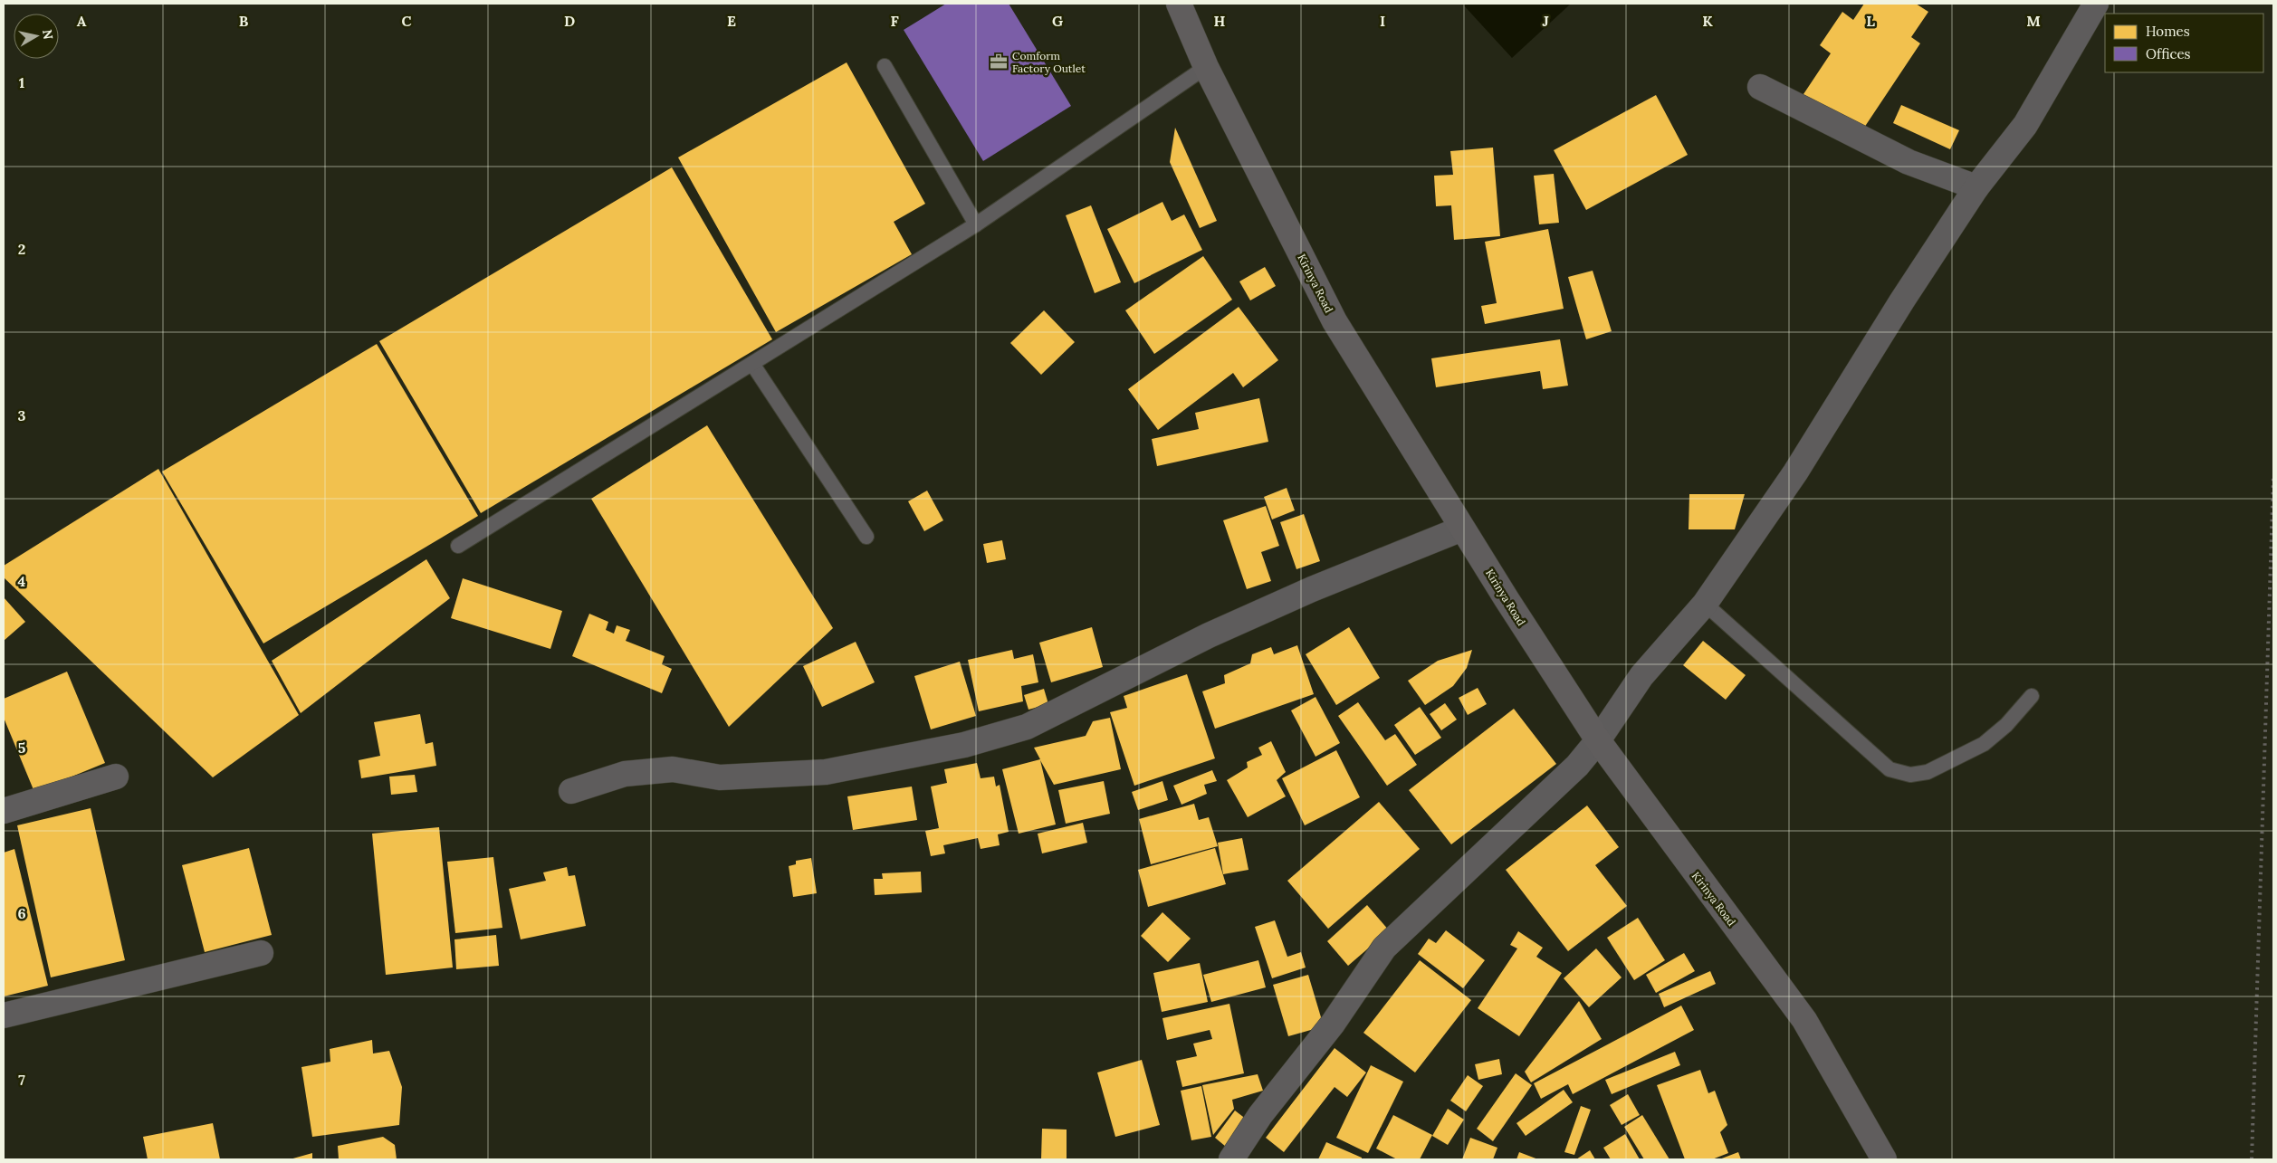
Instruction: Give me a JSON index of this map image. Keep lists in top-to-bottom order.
{
  "streets": {
    "main road": ["Kirinya Road"]
  },
  "places": {
    "office": ["Comform Factory Outlet"]
  },
  "legend": ["Homes", "Offices"],
  "north": "right",
  "grid": {
    "columns": [
      "A",
      "B",
      "C",
      "D",
      "E",
      "F",
      "G",
      "H",
      "I",
      "J",
      "K",
      "L",
      "M"
    ],
    "rows": [
      "1",
      "2",
      "3",
      "4",
      "5",
      "6",
      "7"
    ]
  }
}
